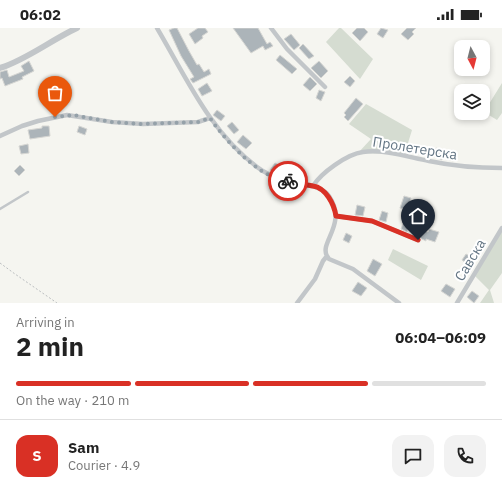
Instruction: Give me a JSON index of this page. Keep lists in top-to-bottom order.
{
  "streets": {
    "street": ["Пролетерска", "Савска"]
  },
  "north": "bottom",
  "page": {
    "status": "06:02",
    "heading": ["2 min", "Arriving in", "06:04–06:09"],
    "panel": ["Sam", "Courier · 4.9"],
    "bar": "On the way · 210 m",
    "round": "S"
  }
}
